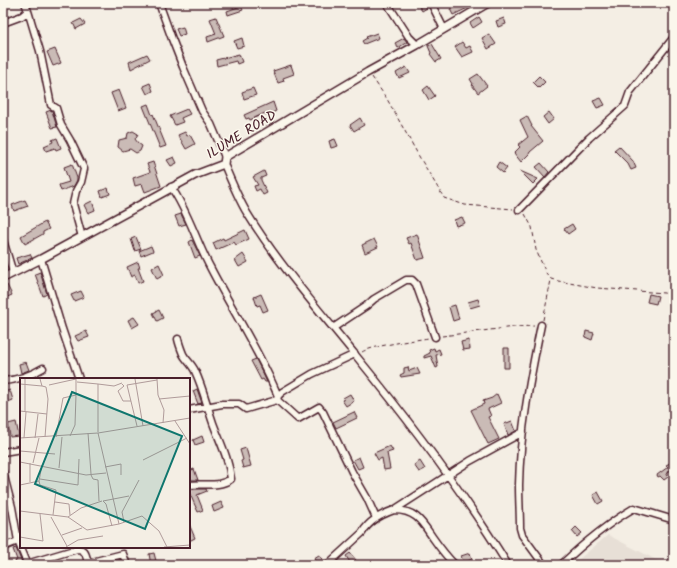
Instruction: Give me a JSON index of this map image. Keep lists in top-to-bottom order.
{
  "streets": {
    "street": ["ILUME ROAD"]
  }
}
